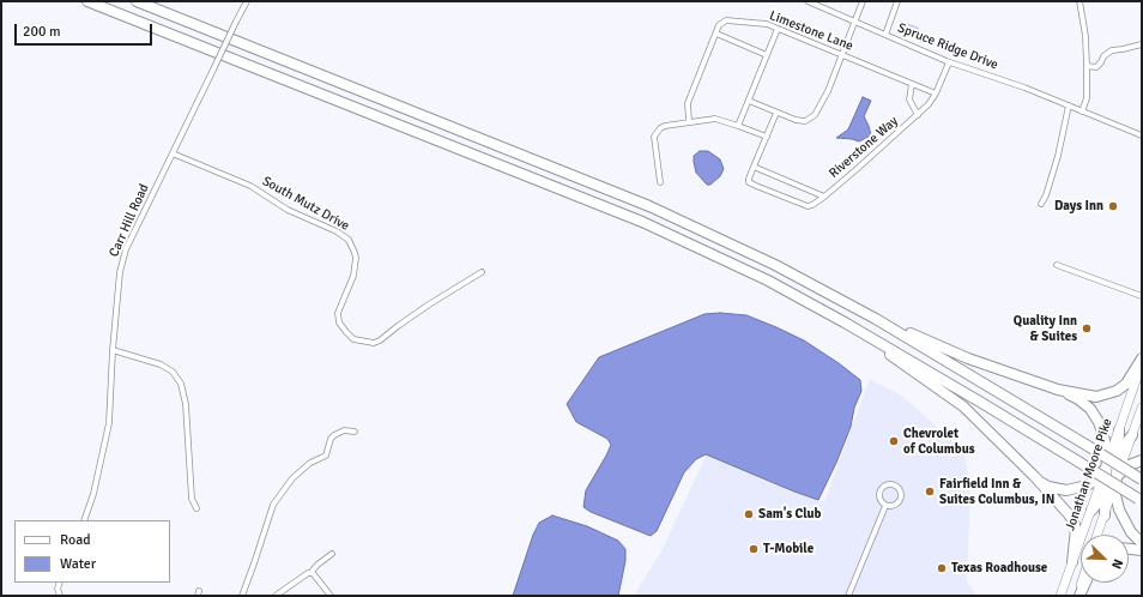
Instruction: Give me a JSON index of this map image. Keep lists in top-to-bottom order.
{
  "streets": {
    "highway": ["Jonathan Moore Pike"],
    "street": [
      "Limestone Lane",
      "Spruce Ridge Drive",
      "Riverstone Way",
      "South Mutz Drive",
      "Carr Hill Road"
    ]
  },
  "crossings": [
    ["Limestone Lane", "Riverstone Way"],
    ["Spruce Ridge Drive", "Riverstone Way"],
    ["South Mutz Drive", "Carr Hill Road"]
  ],
  "places": [
    "Days Inn",
    "Quality Inn & Suites",
    "Chevrolet of Columbus",
    "Fairfield Inn & Suites Columbus, IN",
    "Sam's Club",
    "T-Mobile",
    "Texas Roadhouse"
  ],
  "legend": ["Road", "Water"],
  "scale_bar": "200 m",
  "north": "bottom right"
}
